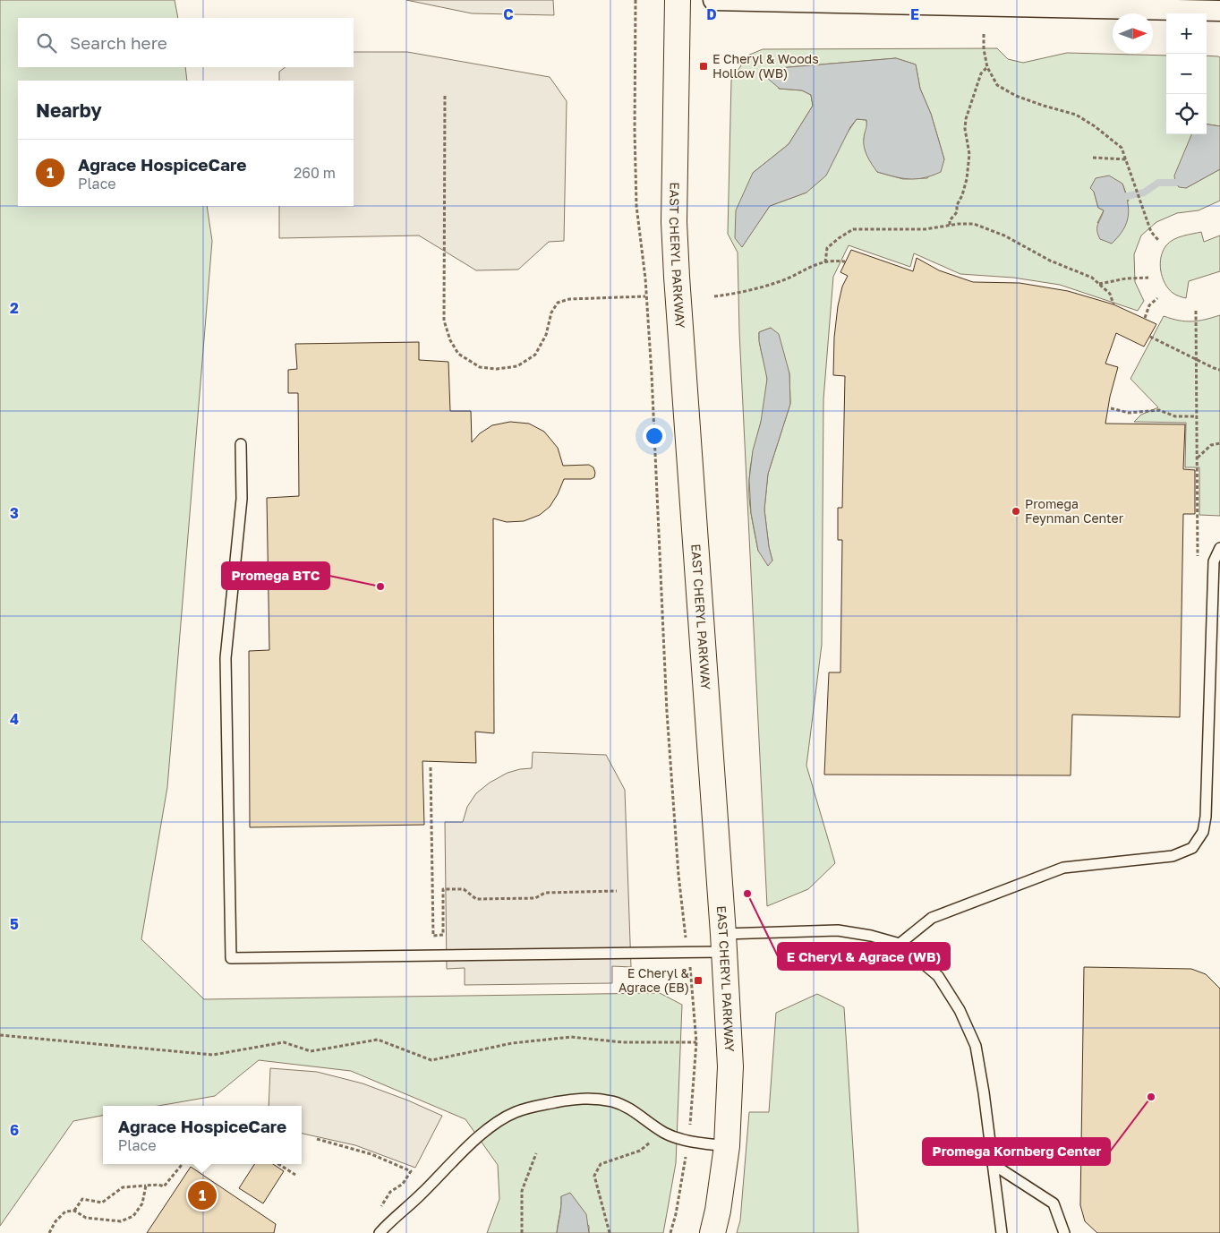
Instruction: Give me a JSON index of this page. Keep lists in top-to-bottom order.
{
  "streets": {
    "street": ["EAST CHERYL PARKWAY"]
  },
  "places": {
    "transit": ["E Cheryl & Woods Hollow (WB)", "E Cheryl & Agrace (EB)"],
    "other": [
      "Promega Feynman Center",
      "Promega BTC",
      "E Cheryl & Agrace (WB)",
      "Promega Kornberg Center"
    ]
  },
  "north": "right",
  "page": {
    "map_buttons": ["+", "−"],
    "search": "Search here",
    "heading": "Nearby",
    "list": [
      {
        "mark": "1",
        "name": "Agrace HospiceCare",
        "note": "Place",
        "value": "260 m"
      }
    ],
    "popup": ["Agrace HospiceCare", "Place"],
    "pins": "1"
  },
  "grid": {
    "columns": ["C", "D", "E"],
    "rows": [
      "2",
      "3",
      "4",
      "5",
      "6"
    ]
  }
}
